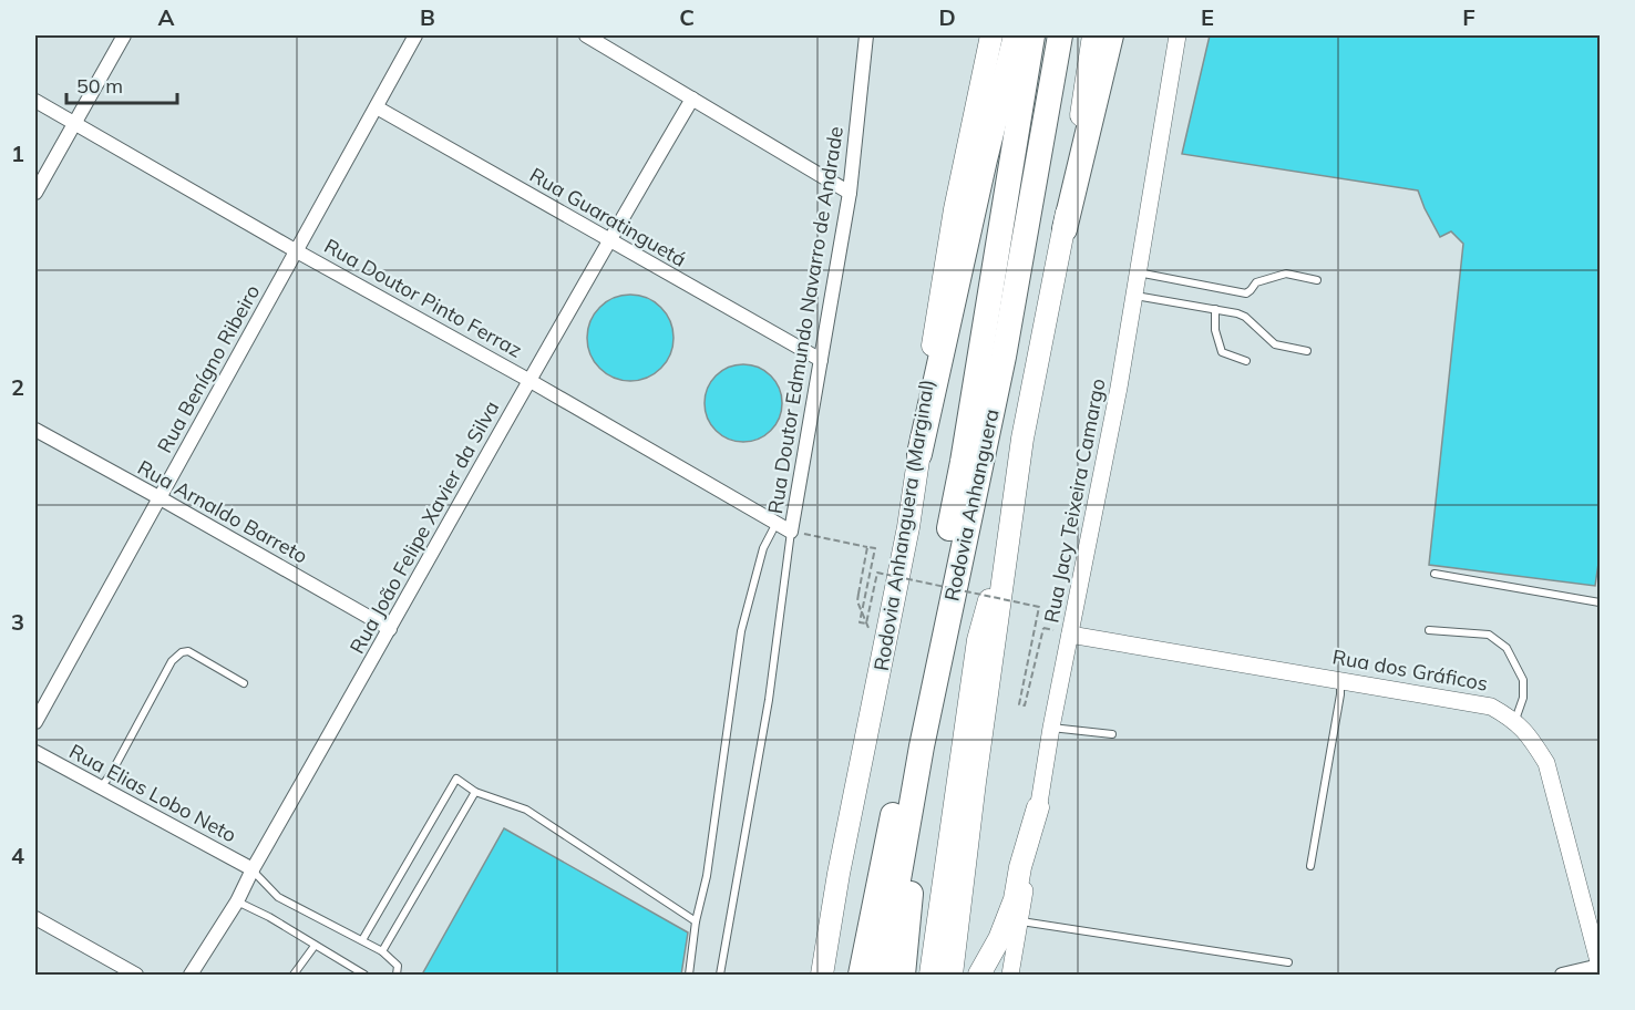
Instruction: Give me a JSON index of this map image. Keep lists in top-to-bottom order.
{
  "streets": {
    "highway": ["Rodovia Anhanguera", "Rodovia Anhanguera (Marginal)"],
    "street": [
      "Rua Guaratinguetá",
      "Rua Doutor Pinto Ferraz",
      "Rua Doutor Edmundo Navarro de Andrade",
      "Rua Benígno Ribeiro",
      "Rua Jacy Teixeira Camargo",
      "Rua Arnaldo Barreto",
      "Rua João Felipe Xavier da Silva",
      "Rua dos Gráficos",
      "Rua Elias Lobo Neto"
    ]
  },
  "crossings": [
    ["Rua Guaratinguetá", "Rua Doutor Edmundo Navarro de Andrade"],
    ["Rua Guaratinguetá", "Rua Benígno Ribeiro"],
    ["Rua Guaratinguetá", "Rua João Felipe Xavier da Silva"],
    ["Rua Doutor Pinto Ferraz", "Rua Doutor Edmundo Navarro de Andrade"],
    ["Rua Doutor Pinto Ferraz", "Rua Benígno Ribeiro"],
    ["Rua Doutor Pinto Ferraz", "Rua João Felipe Xavier da Silva"],
    ["Rua Benígno Ribeiro", "Rua Arnaldo Barreto"],
    ["Rua Jacy Teixeira Camargo", "Rua dos Gráficos"],
    ["Rua Arnaldo Barreto", "Rua João Felipe Xavier da Silva"],
    ["Rua João Felipe Xavier da Silva", "Rua Elias Lobo Neto"]
  ],
  "scale_bar": "50 m",
  "grid": {
    "columns": [
      "A",
      "B",
      "C",
      "D",
      "E",
      "F"
    ],
    "rows": [
      "1",
      "2",
      "3",
      "4"
    ]
  }
}
